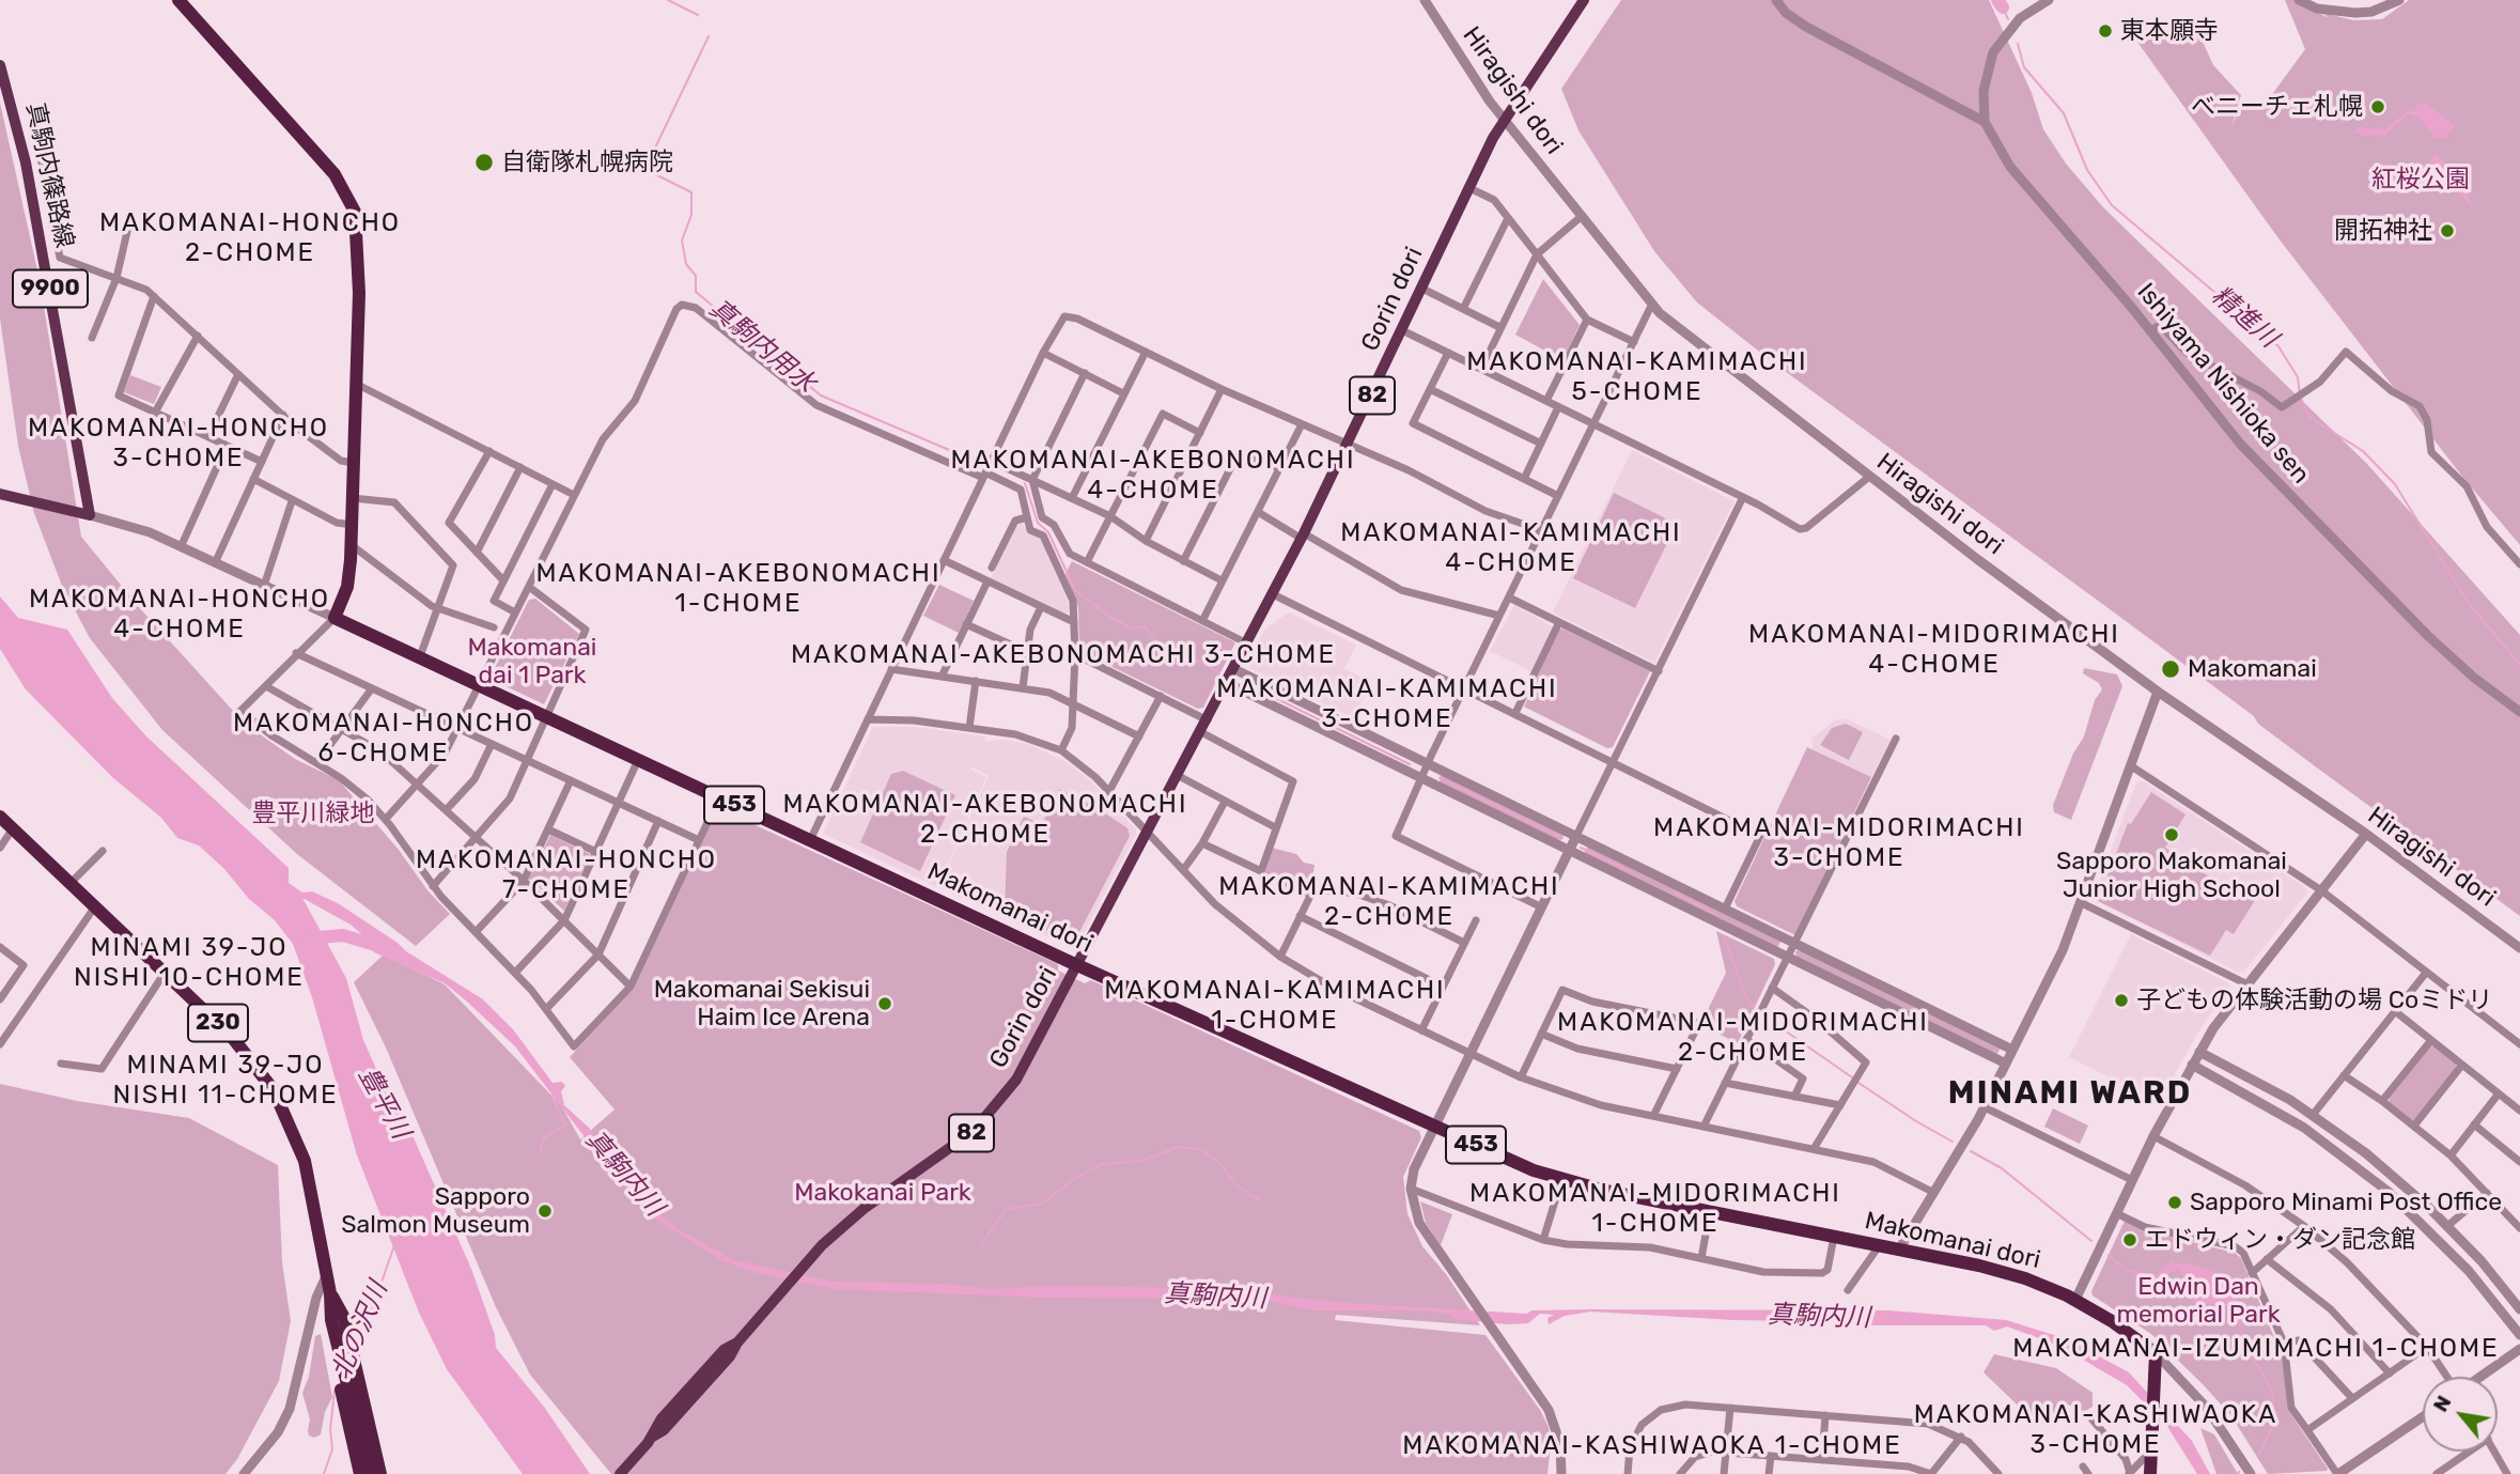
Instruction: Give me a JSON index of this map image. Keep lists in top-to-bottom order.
{
  "streets": {
    "highway": ["453", "Makomanai dori", "230"],
    "main road": [
      "真駒内篠路線",
      "9900",
      "Gorin dori",
      "82"
    ],
    "street": ["Hiragishi dori", "Ishiyama Nishioka sen"]
  },
  "crossings": [
    ["Hiragishi dori", "Gorin dori"],
    ["真駒内篠路線", "Makomanai dori"],
    ["Gorin dori", "Makomanai dori"]
  ],
  "districts": [
    "MAKOMANAI-HONCHO 2-CHOME",
    "MAKOMANAI-KAMIMACHI 5-CHOME",
    "MAKOMANAI-HONCHO 3-CHOME",
    "MAKOMANAI-AKEBONOMACHI 4-CHOME",
    "MAKOMANAI-KAMIMACHI 4-CHOME",
    "MAKOMANAI-AKEBONOMACHI 1-CHOME",
    "MAKOMANAI-HONCHO 4-CHOME",
    "MAKOMANAI-MIDORIMACHI 4-CHOME",
    "MAKOMANAI-AKEBONOMACHI 3-CHOME",
    "MAKOMANAI-KAMIMACHI 3-CHOME",
    "MAKOMANAI-HONCHO 6-CHOME",
    "MAKOMANAI-AKEBONOMACHI 2-CHOME",
    "MAKOMANAI-MIDORIMACHI 3-CHOME",
    "MAKOMANAI-HONCHO 7-CHOME",
    "MAKOMANAI-KAMIMACHI 2-CHOME",
    "MINAMI 39-JO NISHI 10-CHOME",
    "MAKOMANAI-KAMIMACHI 1-CHOME",
    "MAKOMANAI-MIDORIMACHI 2-CHOME",
    "MINAMI 39-JO NISHI 11-CHOME",
    "MINAMI WARD",
    "MAKOMANAI-MIDORIMACHI 1-CHOME",
    "MAKOMANAI-IZUMIMACHI 1-CHOME",
    "MAKOMANAI-KASHIWAOKA 3-CHOME",
    "MAKOMANAI-KASHIWAOKA 1-CHOME"
  ],
  "water": [
    "精進川",
    "真駒内用水",
    "豊平川",
    "真駒内川",
    "北の沢川"
  ],
  "parks": [
    "紅桜公園",
    "Makomanai dai 1 Park",
    "豊平川緑地",
    "Makokanai Park",
    "Edwin Dan memorial Park"
  ],
  "places": [
    "東本願寺",
    "べニーチェ札幌",
    "自衛隊札幌病院",
    "開拓神社",
    "Makomanai",
    "Sapporo Makomanai Junior High School",
    "子どもの体験活動の場 Coミドリ",
    "Makomanai Sekisui Haim Ice Arena",
    "Sapporo Minami Post Office",
    "Sapporo Salmon Museum",
    "エドウィン・ダン記念館"
  ],
  "north": "top left"
}
